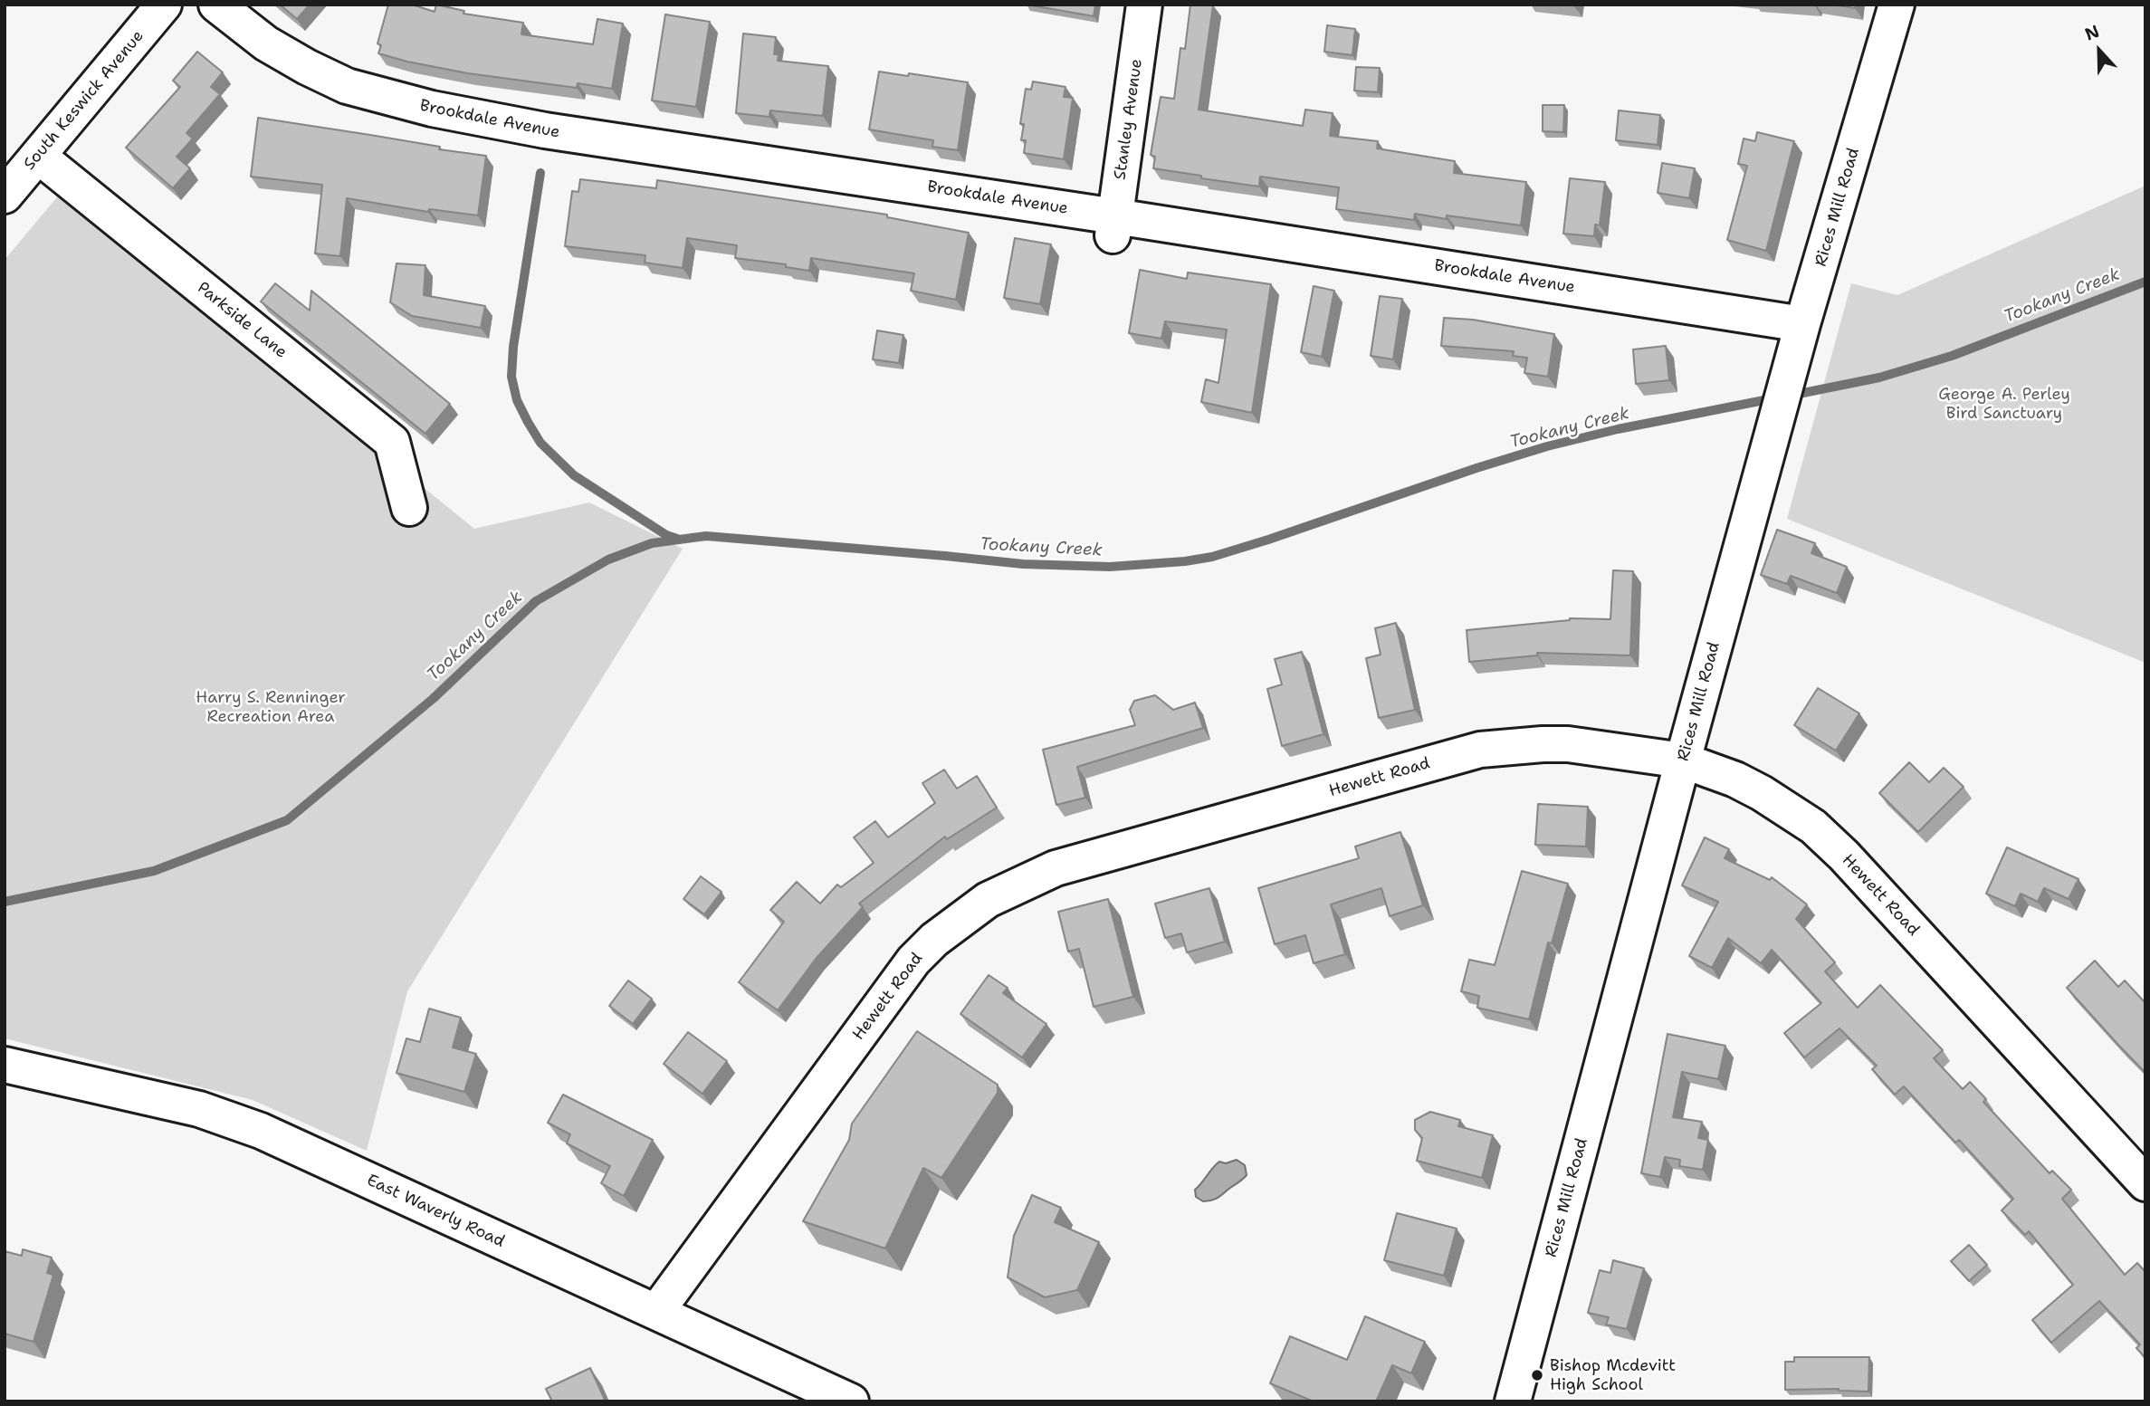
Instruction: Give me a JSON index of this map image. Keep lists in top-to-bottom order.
{
  "streets": {
    "street": [
      "South Keswick Avenue",
      "Brookdale Avenue",
      "Stanley Avenue",
      "Rices Mill Road",
      "Parkside Lane",
      "Hewett Road",
      "East Waverly Road"
    ]
  },
  "crossings": [
    ["South Keswick Avenue", "Parkside Lane"],
    ["Brookdale Avenue", "Stanley Avenue"],
    ["Brookdale Avenue", "Rices Mill Road"],
    ["Rices Mill Road", "Hewett Road"],
    ["Hewett Road", "East Waverly Road"]
  ],
  "water": ["Tookany Creek"],
  "parks": ["George A. Perley Bird Sanctuary", "Harry S. Renninger Recreation Area"],
  "places": ["Bishop Mcdevitt High School"],
  "north": "top"
}
